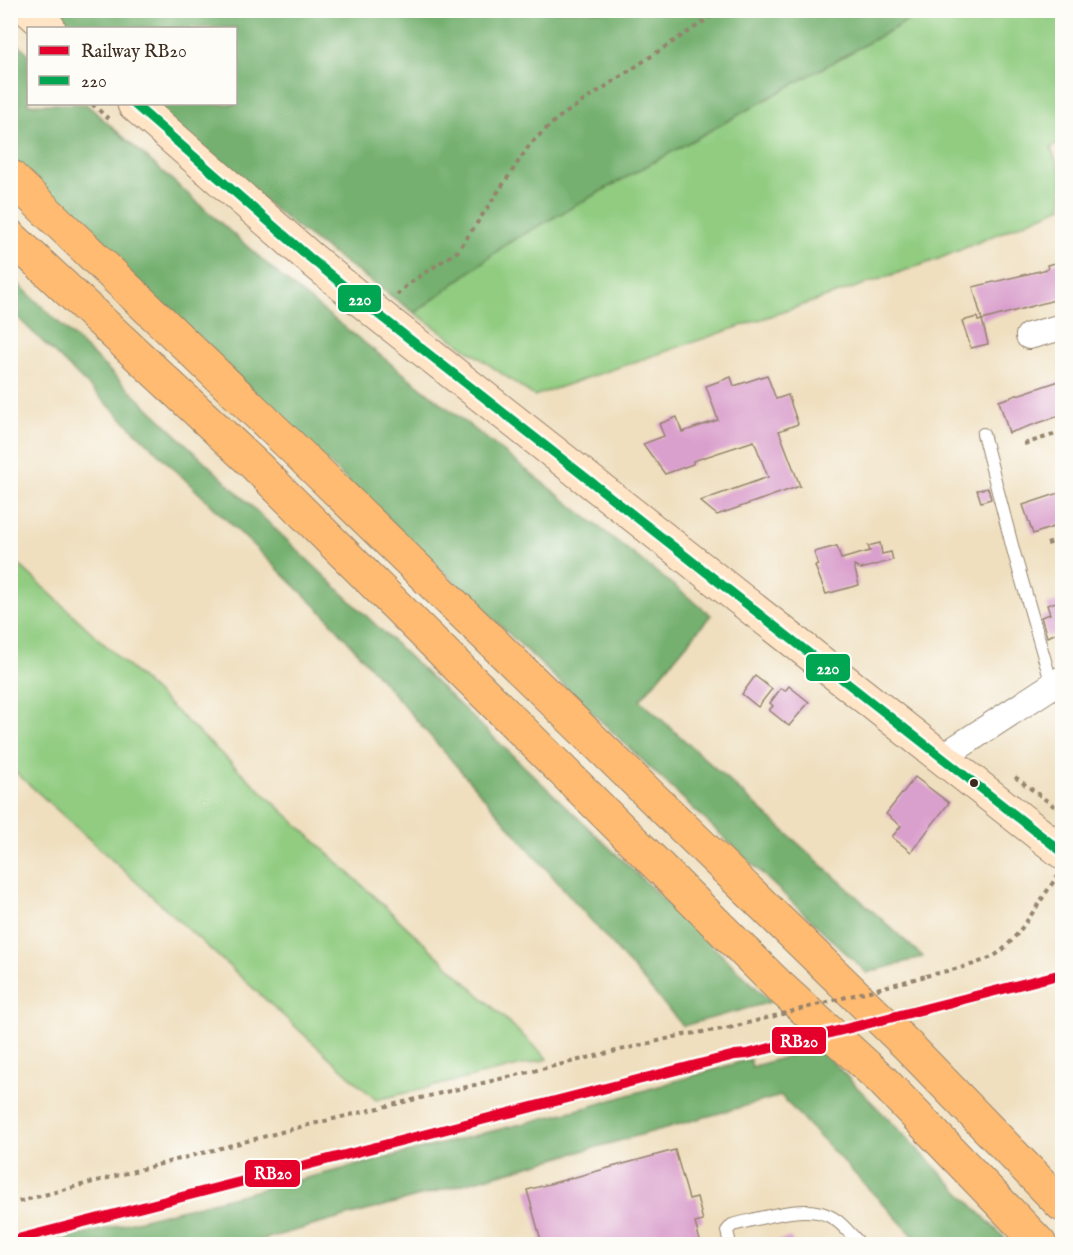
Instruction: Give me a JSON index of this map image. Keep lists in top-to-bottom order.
{
  "lines": ["transit line 220", "rail line RB20"],
  "legend": ["Railway RB20", "220"]
}
